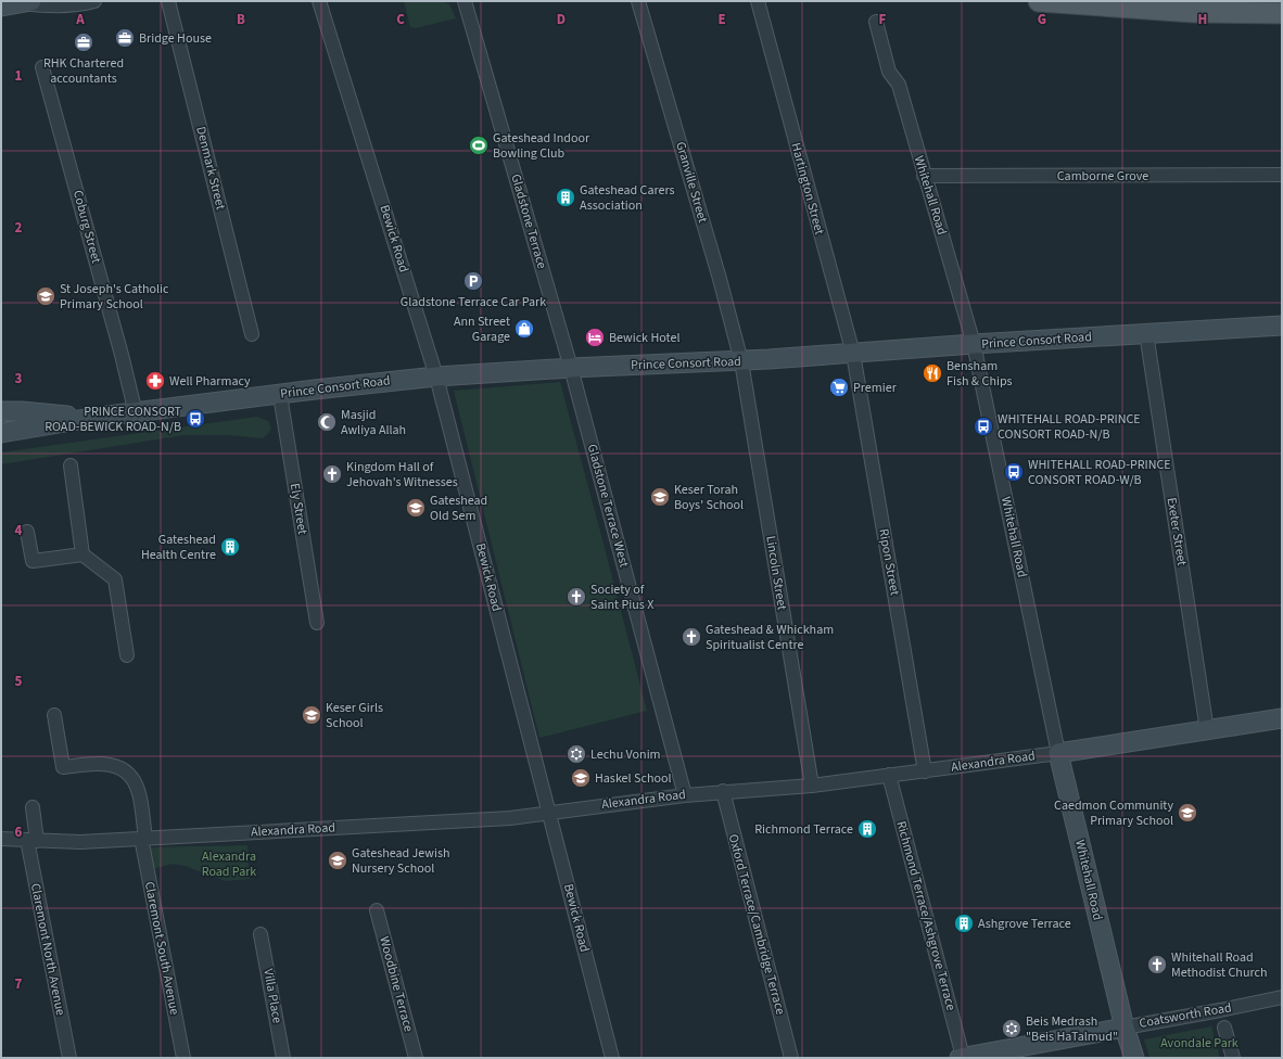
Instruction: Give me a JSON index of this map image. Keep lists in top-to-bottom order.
{
  "streets": {
    "street": [
      "Denmark Street",
      "Camborne Grove",
      "Granville Street",
      "Hartington Street",
      "Whitehall Road",
      "Gladstone Terrace",
      "Coburg Street",
      "Bewick Road",
      "Prince Consort Road",
      "Gladstone Terrace West",
      "Ely Street",
      "Exeter Street",
      "Ripon Street",
      "Lincoln Street",
      "Alexandra Road",
      "Richmond Terrace/Ashgrove Terrace",
      "Oxford Terrace/Cambridge Terrace",
      "Claremont South Avenue",
      "Claremont North Avenue",
      "Woodbine Terrace",
      "Villa Place",
      "Coatsworth Road"
    ]
  },
  "crossings": [
    ["Camborne Grove", "Whitehall Road"],
    ["Granville Street", "Prince Consort Road"],
    ["Granville Street", "Lincoln Street"],
    ["Hartington Street", "Prince Consort Road"],
    ["Hartington Street", "Ripon Street"],
    ["Whitehall Road", "Prince Consort Road"],
    ["Whitehall Road", "Alexandra Road"],
    ["Whitehall Road", "Coatsworth Road"],
    ["Gladstone Terrace", "Prince Consort Road"],
    ["Gladstone Terrace", "Gladstone Terrace West"],
    ["Coburg Street", "Prince Consort Road"],
    ["Bewick Road", "Prince Consort Road"],
    ["Bewick Road", "Alexandra Road"],
    ["Prince Consort Road", "Gladstone Terrace West"],
    ["Prince Consort Road", "Ely Street"],
    ["Prince Consort Road", "Exeter Street"],
    ["Prince Consort Road", "Ripon Street"],
    ["Prince Consort Road", "Lincoln Street"],
    ["Gladstone Terrace West", "Alexandra Road"],
    ["Exeter Street", "Alexandra Road"],
    ["Ripon Street", "Alexandra Road"],
    ["Lincoln Street", "Alexandra Road"],
    ["Alexandra Road", "Richmond Terrace/Ashgrove Terrace"],
    ["Alexandra Road", "Oxford Terrace/Cambridge Terrace"],
    ["Alexandra Road", "Claremont South Avenue"],
    ["Alexandra Road", "Claremont North Avenue"],
    ["Richmond Terrace/Ashgrove Terrace", "Coatsworth Road"]
  ],
  "parks": ["Alexandra Road Park", "Avondale Park"],
  "places": {
    "office": ["Bridge House", "RHK Chartered accountants"],
    "sports": ["Gateshead Indoor Bowling Club"],
    "building": [
      "Gateshead Carers Association",
      "Gateshead Health Centre",
      "Richmond Terrace",
      "Ashgrove Terrace"
    ],
    "parking": ["Gladstone Terrace Car Park"],
    "school or university": [
      "St Joseph's Catholic Primary School",
      "Keser Torah Boys' School",
      "Gateshead Old Sem",
      "Keser Girls School",
      "Haskel School",
      "Caedmon Community Primary School",
      "Gateshead Jewish Nursery School"
    ],
    "shop": ["Ann Street Garage"],
    "hotel": ["Bewick Hotel"],
    "restaurant": ["Bensham Fish & Chips"],
    "pharmacy": ["Well Pharmacy"],
    "supermarket": ["Premier"],
    "bus stop": ["PRINCE CONSORT ROAD-BEWICK ROAD-N/B", "WHITEHALL ROAD-PRINCE CONSORT ROAD-N/B", "WHITEHALL ROAD-PRINCE CONSORT ROAD-W/B"],
    "mosque": ["Masjid Awliya Allah"],
    "church": [
      "Kingdom Hall of Jehovah's Witnesses",
      "Society of Saint Pius X",
      "Gateshead & Whickham Spiritualist Centre",
      "Whitehall Road Methodist Church"
    ],
    "synagogue": ["Lechu Vonim", "Beis Medrash \"Beis HaTalmud\""]
  },
  "grid": {
    "columns": [
      "A",
      "B",
      "C",
      "D",
      "E",
      "F",
      "G",
      "H"
    ],
    "rows": [
      "1",
      "2",
      "3",
      "4",
      "5",
      "6",
      "7"
    ]
  }
}
